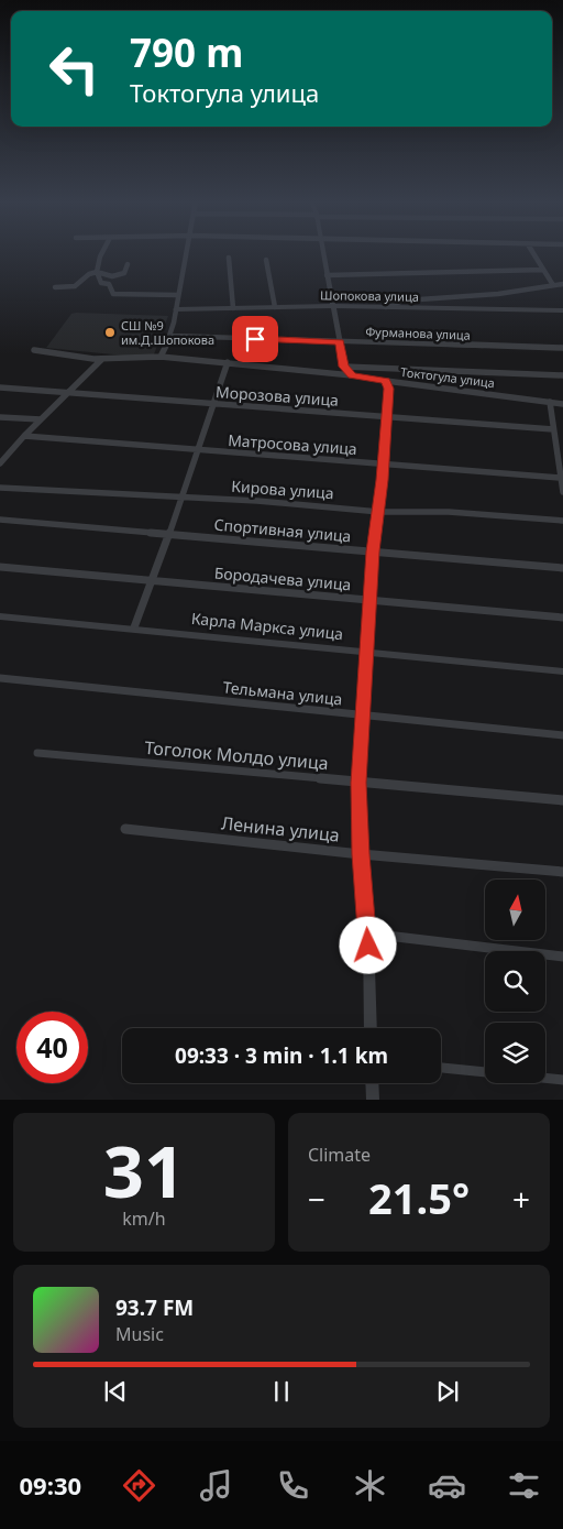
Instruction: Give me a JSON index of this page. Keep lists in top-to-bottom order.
{
  "streets": {
    "street": [
      "Шопокова улица",
      "Фурманова улица",
      "Токтогула улица",
      "Морозова улица",
      "Матросова улица",
      "Кирова улица",
      "Спортивная улица",
      "Бородачева улица",
      "Карла Маркса улица",
      "Тельмана улица",
      "Тоголок Молдо улица",
      "Ленина улица"
    ]
  },
  "places": ["СШ №9 им.Д.Шопокова"],
  "north": "top",
  "page": {
    "turn": ["790 m", "Токтогула улица"],
    "limit": "40",
    "trip": "09:33 · 3 min · 1.1 km",
    "tile": [
      ["31", "km/h"],
      "Climate"
    ],
    "heat": ["−", "21.5°", "+"],
    "song": ["93.7 FM", "Music"],
    "tabs": "09:30"
  }
}
